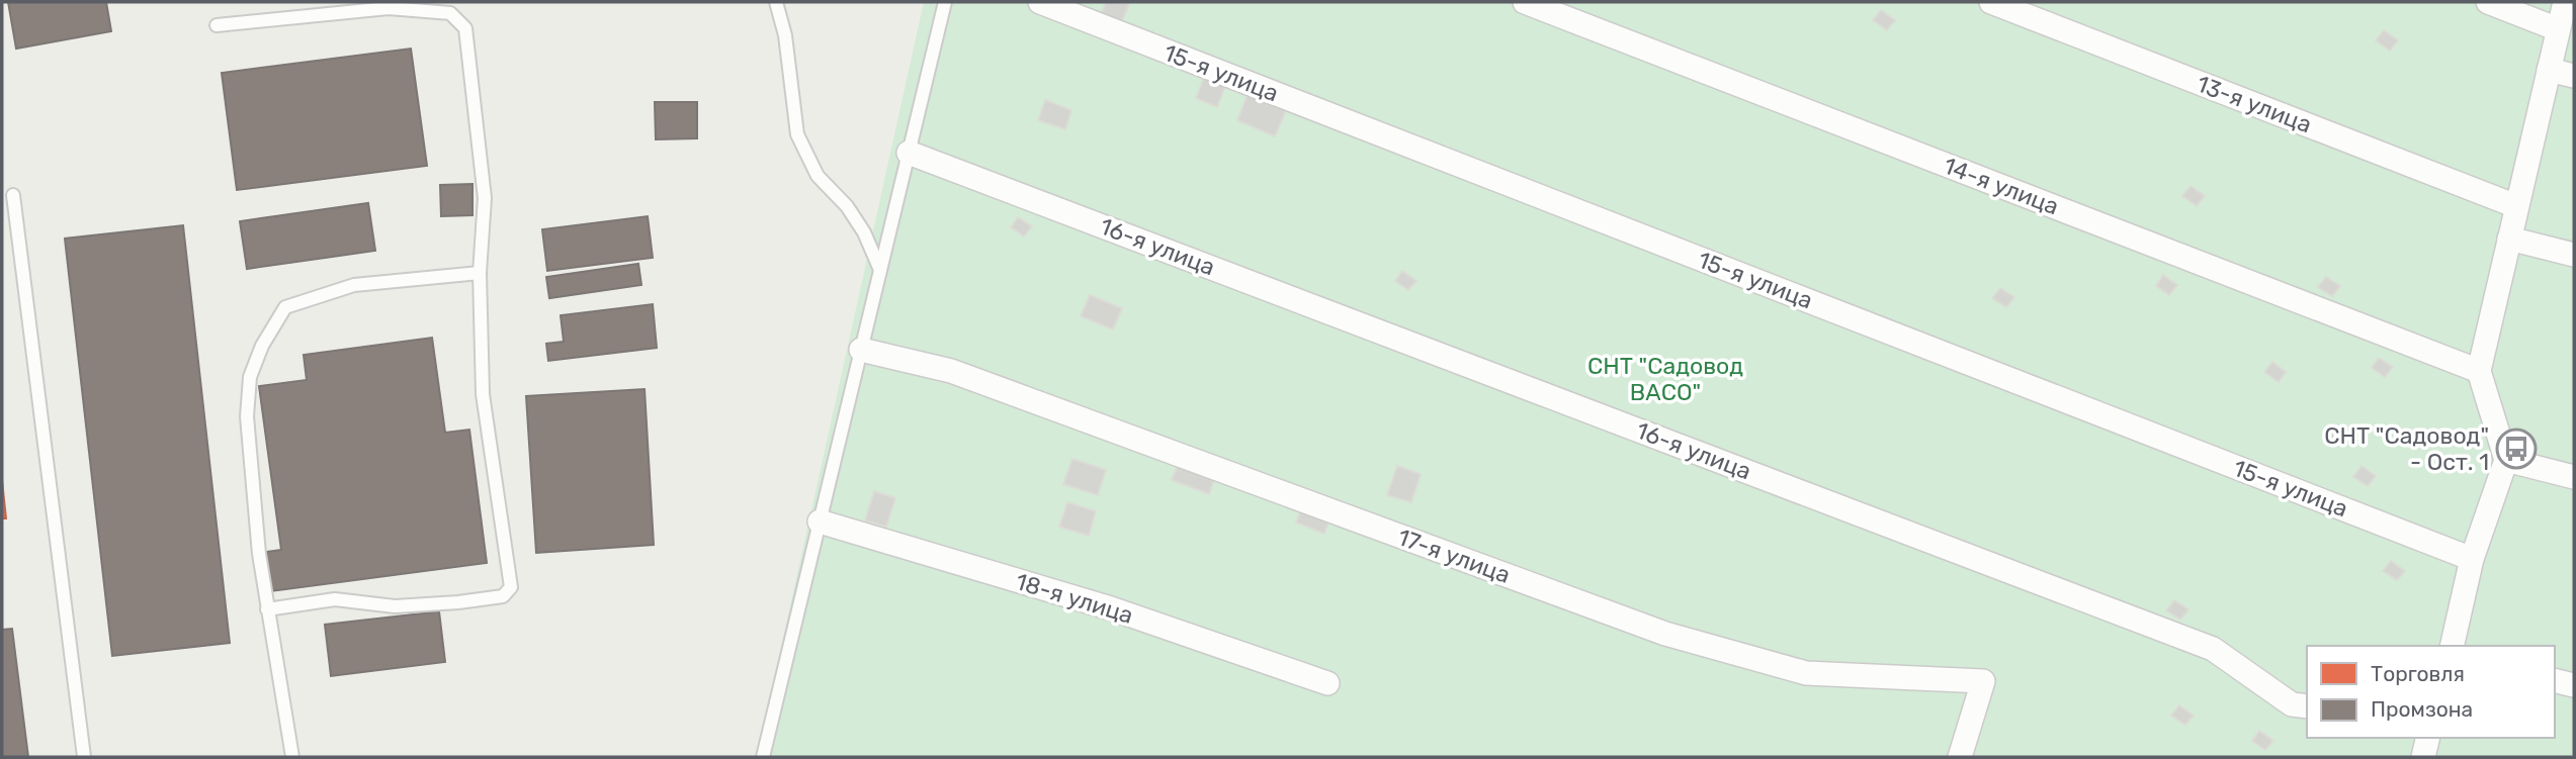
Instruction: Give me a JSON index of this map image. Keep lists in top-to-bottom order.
{
  "streets": {
    "street": [
      "15-я улица",
      "13-я улица",
      "14-я улица",
      "16-я улица",
      "17-я улица",
      "18-я улица"
    ]
  },
  "parks": ["СНТ \"Садовод ВАСО\""],
  "places": {
    "bus stop": ["СНТ \"Садовод\" - Ост. 1"]
  },
  "legend": ["Торговля", "Промзона"]
}
